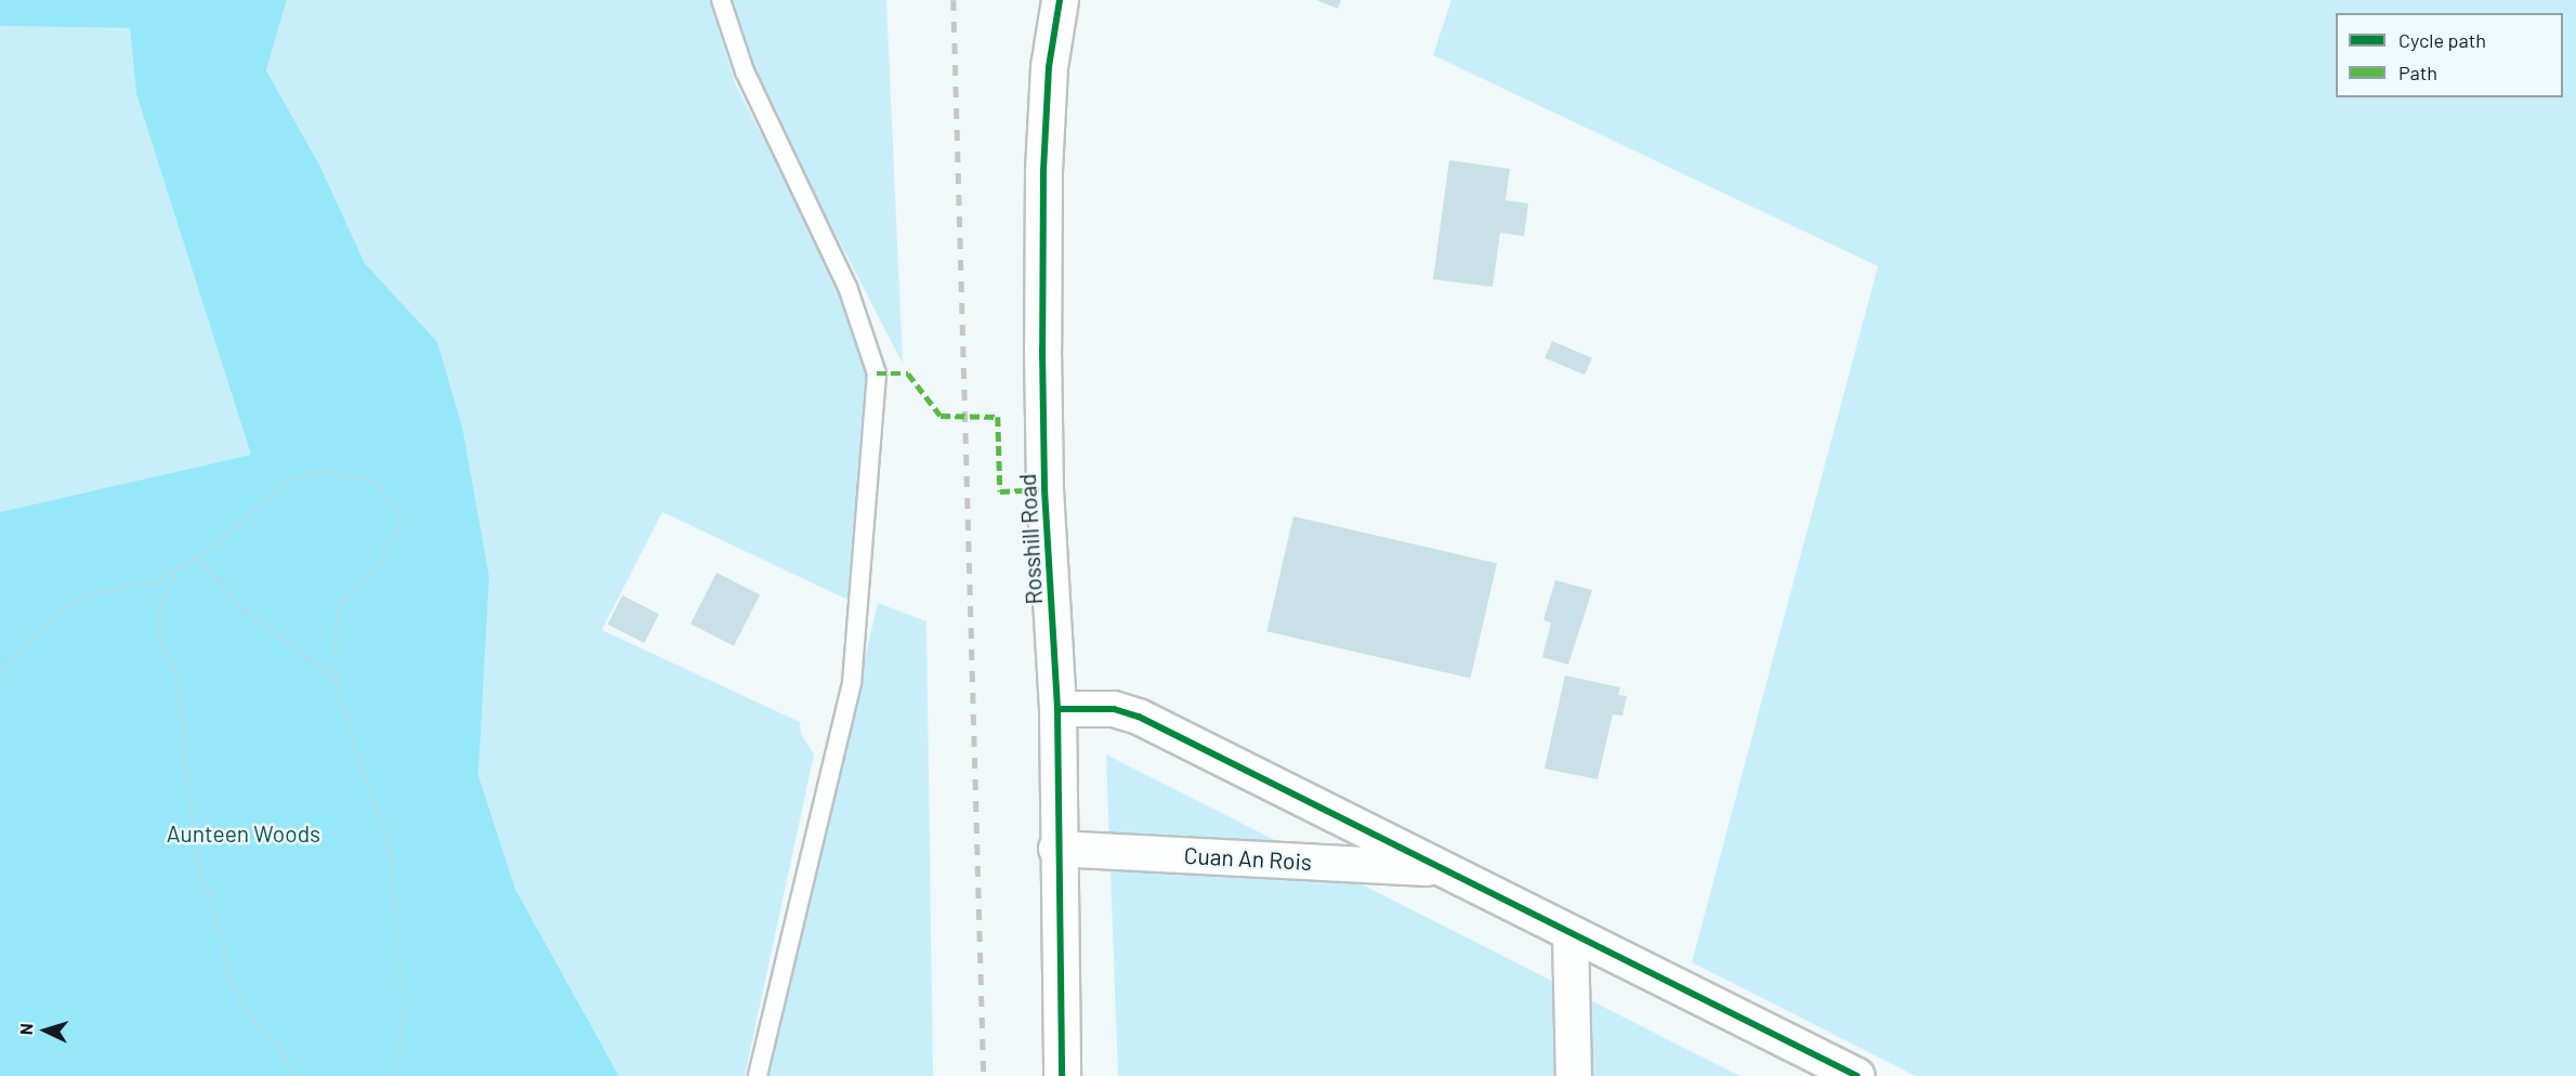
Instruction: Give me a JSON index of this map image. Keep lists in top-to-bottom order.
{
  "streets": {
    "street": ["Rosshill Road", "Cuan An Rois"]
  },
  "crossings": [
    ["Rosshill Road", "Cuan An Rois"]
  ],
  "parks": ["Aunteen Woods"],
  "legend": ["Cycle path", "Path"],
  "north": "left"
}
